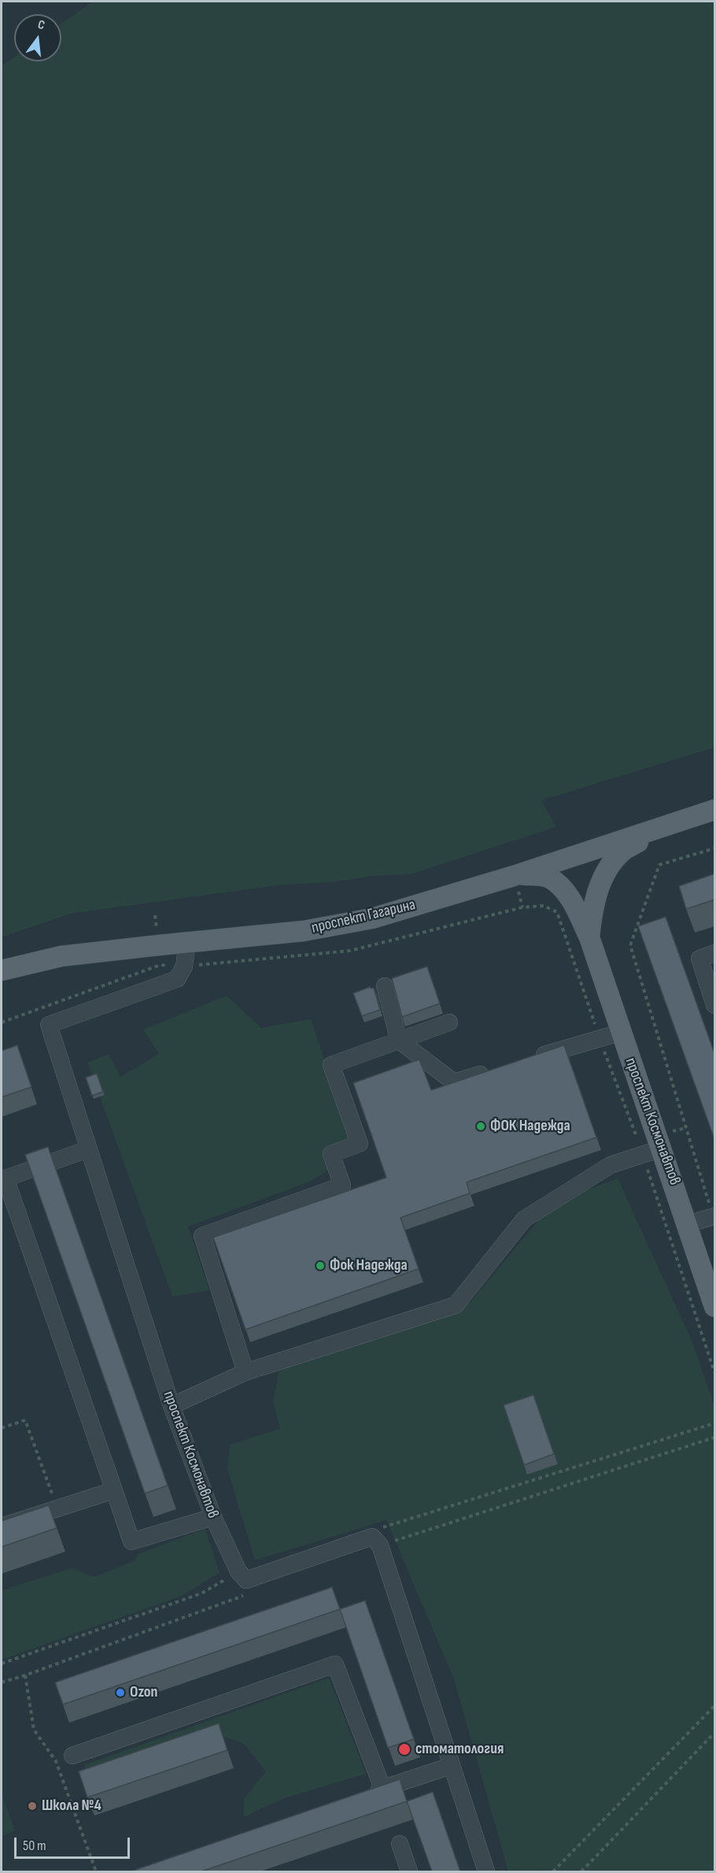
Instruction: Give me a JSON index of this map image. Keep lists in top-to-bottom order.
{
  "streets": {
    "main road": ["проспект Гагарина", "проспект Космонавтов"]
  },
  "crossings": [
    ["проспект Гагарина", "проспект Космонавтов"]
  ],
  "places": [
    "ФОК Надежда",
    "Фок Надежда",
    "Ozon",
    "стоматология",
    "Школа №4"
  ],
  "scale_bar": "50 m",
  "north": "top"
}
